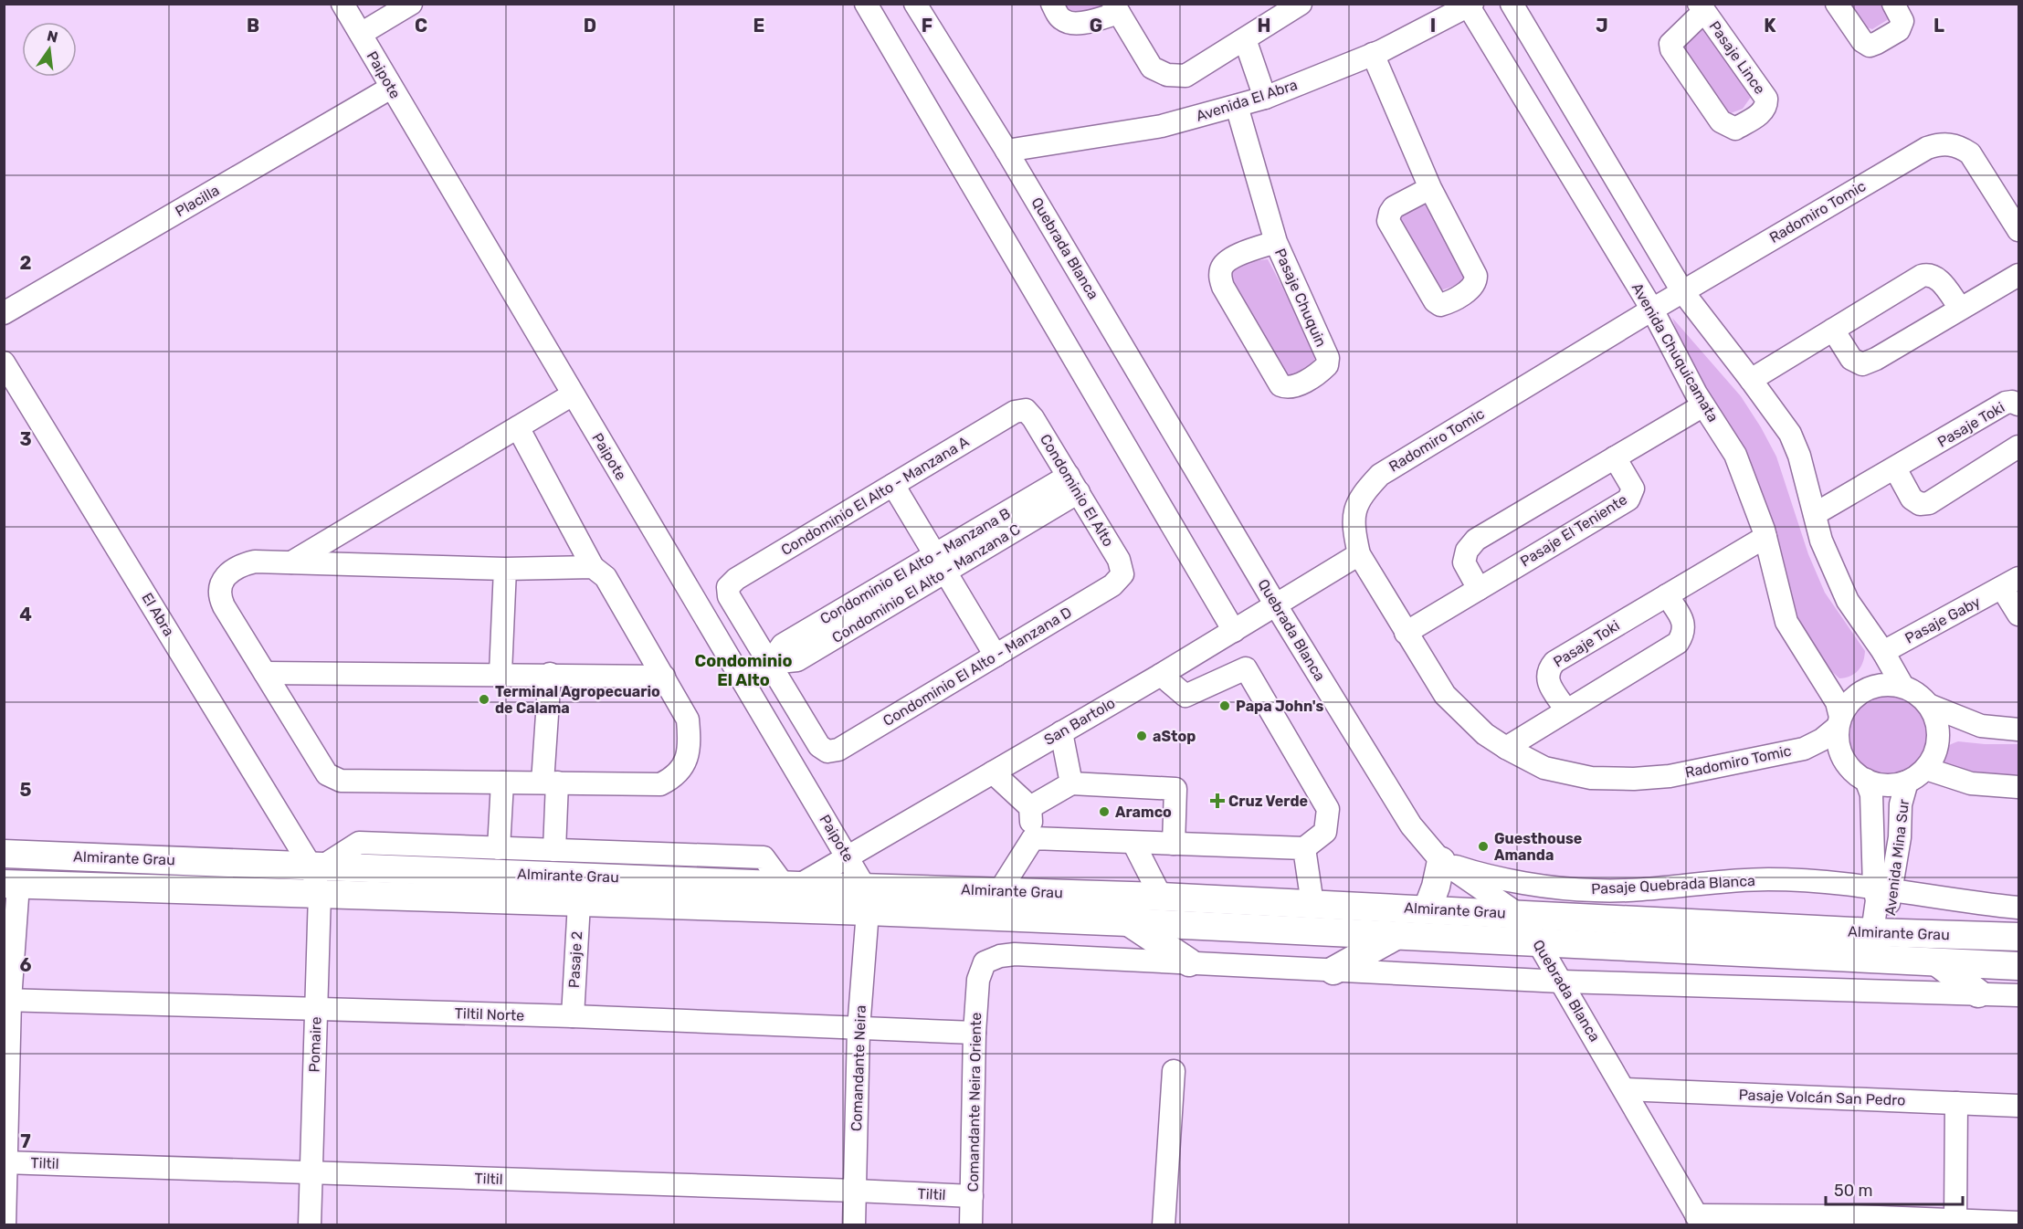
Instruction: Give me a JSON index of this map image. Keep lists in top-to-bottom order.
{
  "streets": {
    "main road": ["Almirante Grau"],
    "street": [
      "Pasaje Lince",
      "Paipote",
      "Avenida El Abra",
      "Placilla",
      "Radomiro Tomic",
      "Quebrada Blanca",
      "Pasaje Chuquin",
      "Avenida Chuquicamata",
      "Pasaje Toki",
      "Condominio El Alto",
      "Condominio El Alto - Manzana A",
      "Pasaje El Teniente",
      "Condominio El Alto - Manzana B",
      "El Abra",
      "Pasaje Gaby",
      "Condominio El Alto - Manzana D",
      "San Bartolo",
      "Avenida Mina Sur",
      "Pasaje Quebrada Blanca",
      "Pasaje 2",
      "Tiltil Norte",
      "Pomaire",
      "Comandante Neira",
      "Pasaje Volcán San Pedro",
      "Comandante Neira Oriente",
      "Tiltil"
    ]
  },
  "crossings": [
    ["Paipote", "Placilla"],
    ["Paipote", "San Bartolo"],
    ["Paipote", "Almirante Grau"],
    ["Paipote", "Comandante Neira"],
    ["Avenida El Abra", "Quebrada Blanca"],
    ["Avenida El Abra", "Pasaje Chuquin"],
    ["Avenida El Abra", "Avenida Chuquicamata"],
    ["Radomiro Tomic", "Avenida Chuquicamata"],
    ["Radomiro Tomic", "Pasaje El Teniente"],
    ["Radomiro Tomic", "San Bartolo"],
    ["Radomiro Tomic", "Avenida Mina Sur"],
    ["Quebrada Blanca", "San Bartolo"],
    ["Quebrada Blanca", "Almirante Grau"],
    ["Quebrada Blanca", "Pasaje Quebrada Blanca"],
    ["Quebrada Blanca", "Pasaje Volcán San Pedro"],
    ["Avenida Chuquicamata", "Pasaje Toki"],
    ["Avenida Chuquicamata", "Avenida Mina Sur"],
    ["Condominio El Alto", "Condominio El Alto - Manzana A"],
    ["Condominio El Alto", "Condominio El Alto - Manzana B"],
    ["Condominio El Alto", "Condominio El Alto - Manzana D"],
    ["Condominio El Alto - Manzana A", "Condominio El Alto - Manzana B"],
    ["Condominio El Alto - Manzana A", "Condominio El Alto - Manzana D"],
    ["Condominio El Alto - Manzana B", "Condominio El Alto - Manzana D"],
    ["El Abra", "Almirante Grau"],
    ["El Abra", "Pomaire"],
    ["San Bartolo", "Almirante Grau"],
    ["Avenida Mina Sur", "Almirante Grau"],
    ["Avenida Mina Sur", "Pasaje Quebrada Blanca"],
    ["Almirante Grau", "Pasaje 2"],
    ["Almirante Grau", "Pomaire"],
    ["Almirante Grau", "Comandante Neira"],
    ["Pasaje 2", "Tiltil Norte"],
    ["Tiltil Norte", "Pomaire"],
    ["Tiltil Norte", "Comandante Neira"],
    ["Tiltil Norte", "Comandante Neira Oriente"],
    ["Pomaire", "Tiltil"],
    ["Comandante Neira", "Tiltil"],
    ["Comandante Neira Oriente", "Tiltil"]
  ],
  "districts": ["Condominio El Alto"],
  "places": {
    "other": [
      "Terminal Agropecuario de Calama",
      "Papa John's",
      "aStop",
      "Aramco",
      "Guesthouse Amanda"
    ],
    "health": ["Cruz Verde"]
  },
  "scale_bar": "50 m",
  "north": "top",
  "grid": {
    "columns": [
      "B",
      "C",
      "D",
      "E",
      "F",
      "G",
      "H",
      "I",
      "J",
      "K",
      "L"
    ],
    "rows": [
      "2",
      "3",
      "4",
      "5",
      "6",
      "7"
    ]
  }
}
